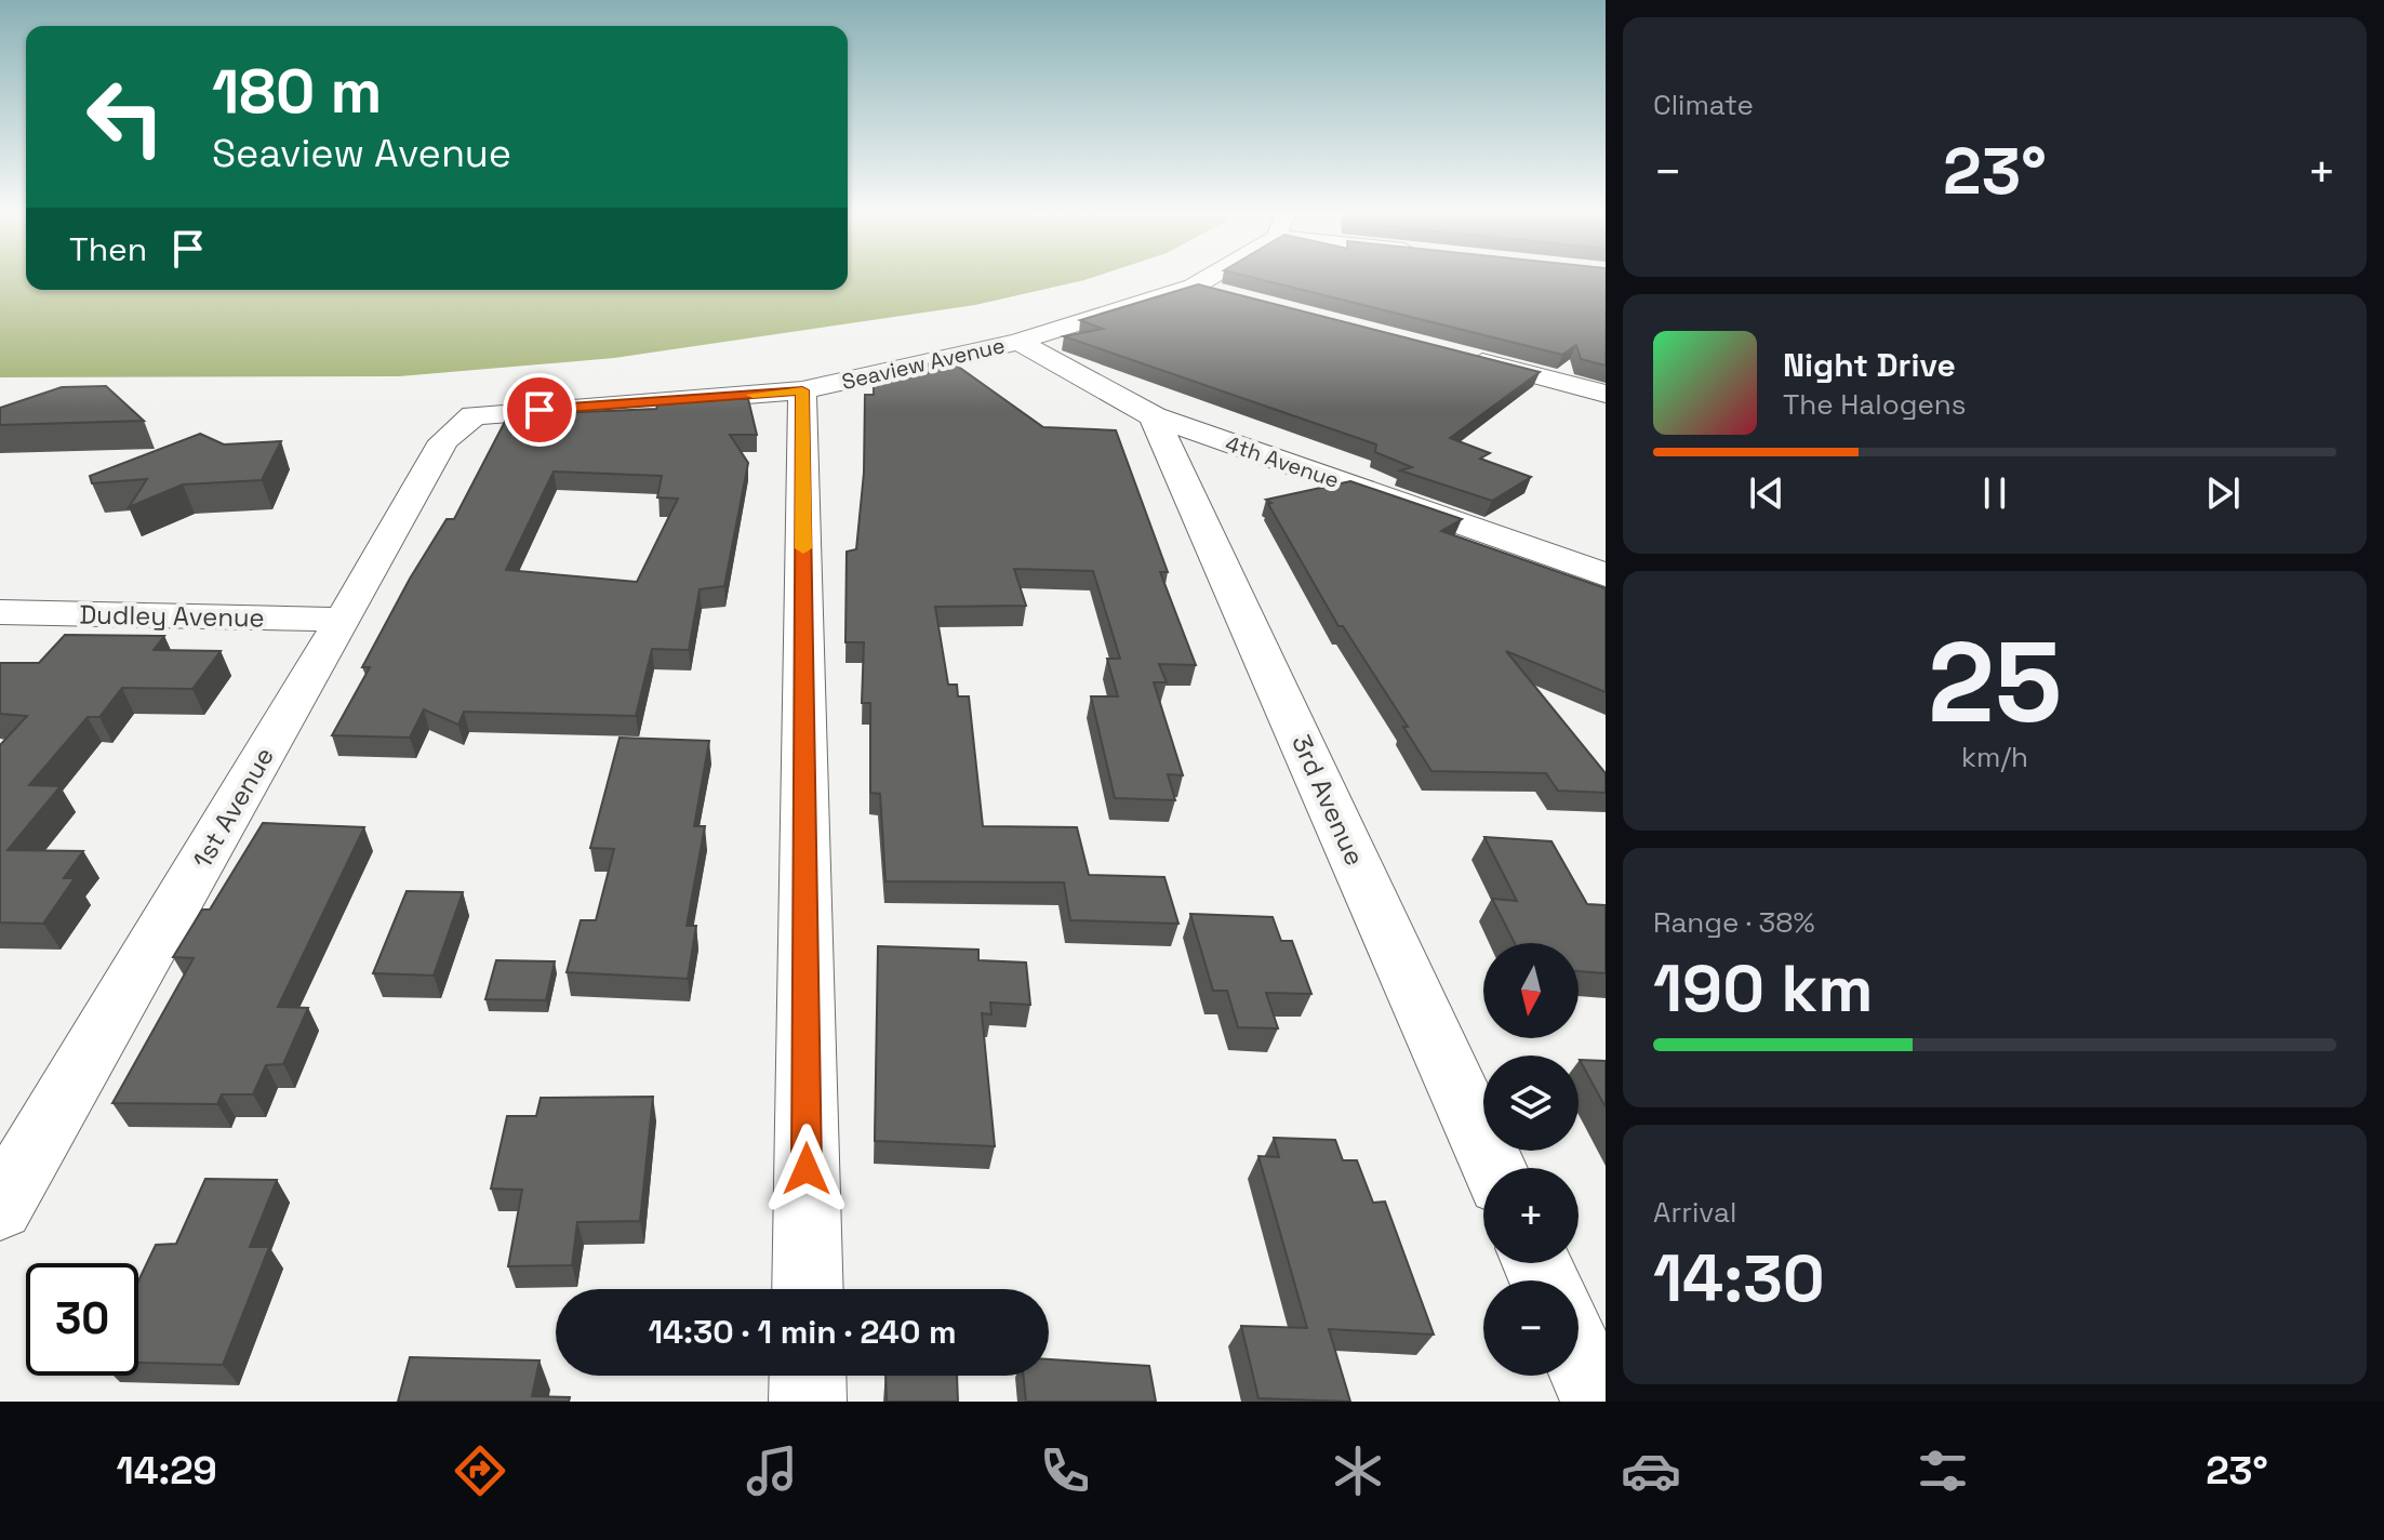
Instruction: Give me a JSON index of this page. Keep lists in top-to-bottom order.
{
  "streets": {
    "street": [
      "Seaview Avenue",
      "4th Avenue",
      "Dudley Avenue",
      "3rd Avenue",
      "1st Avenue"
    ]
  },
  "crossings": [
    ["Seaview Avenue", "4th Avenue"],
    ["Seaview Avenue", "1st Avenue"],
    ["4th Avenue", "3rd Avenue"],
    ["Dudley Avenue", "1st Avenue"]
  ],
  "north": "bottom",
  "page": {
    "tile": [
      "Climate",
      ["25", "km/h"],
      ["Range · 38%", "190 km"],
      ["Arrival", "14:30"]
    ],
    "turn": ["180 m", "Seaview Avenue"],
    "heat": ["−", "23°", "+"],
    "then": "Then",
    "song": ["Night Drive", "The Halogens"],
    "map_buttons": ["+", "−"],
    "limit": "30",
    "trip": "14:30 · 1 min · 240 m",
    "tabs": ["14:29", "23°"]
  }
}
